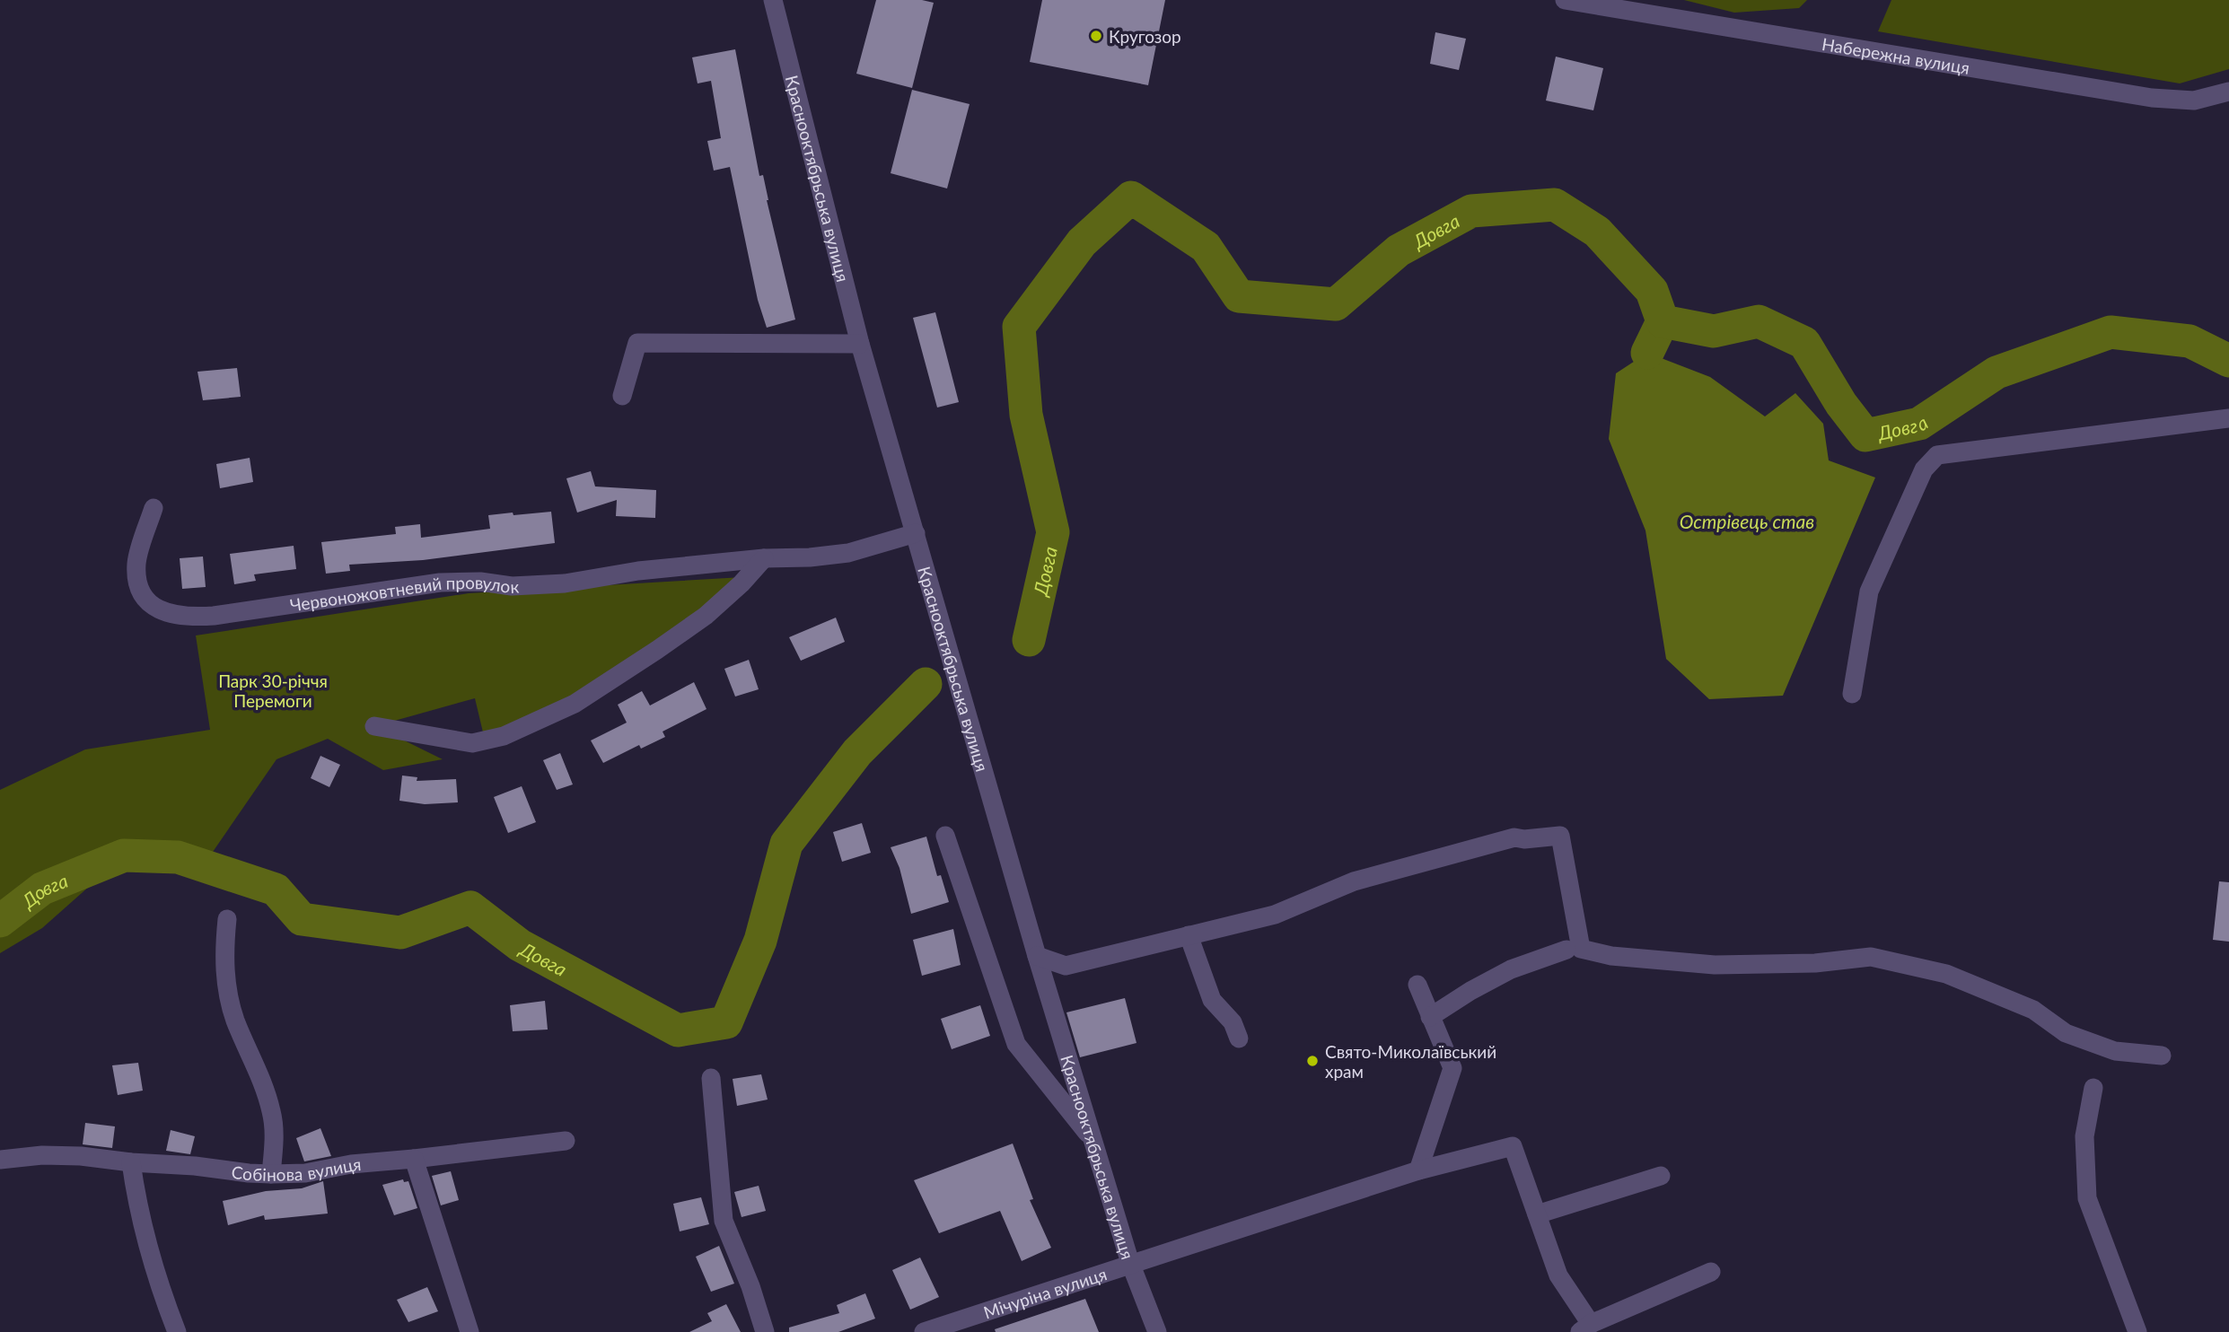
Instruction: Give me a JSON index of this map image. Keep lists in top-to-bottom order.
{
  "streets": {
    "street": [
      "Набережна вулиця",
      "Краснооктябрьська вулиця",
      "Червоножовтневий провулок",
      "Собінова вулиця",
      "Мічуріна вулиця"
    ]
  },
  "crossings": [
    ["Краснооктябрьська вулиця", "Червоножовтневий провулок"],
    ["Краснооктябрьська вулиця", "Мічуріна вулиця"]
  ],
  "water": ["Довга", "Острівець став"],
  "parks": ["Парк 30-річчя Перемоги"],
  "places": ["Кругозор", "Свято-Миколаївський храм"]
}
